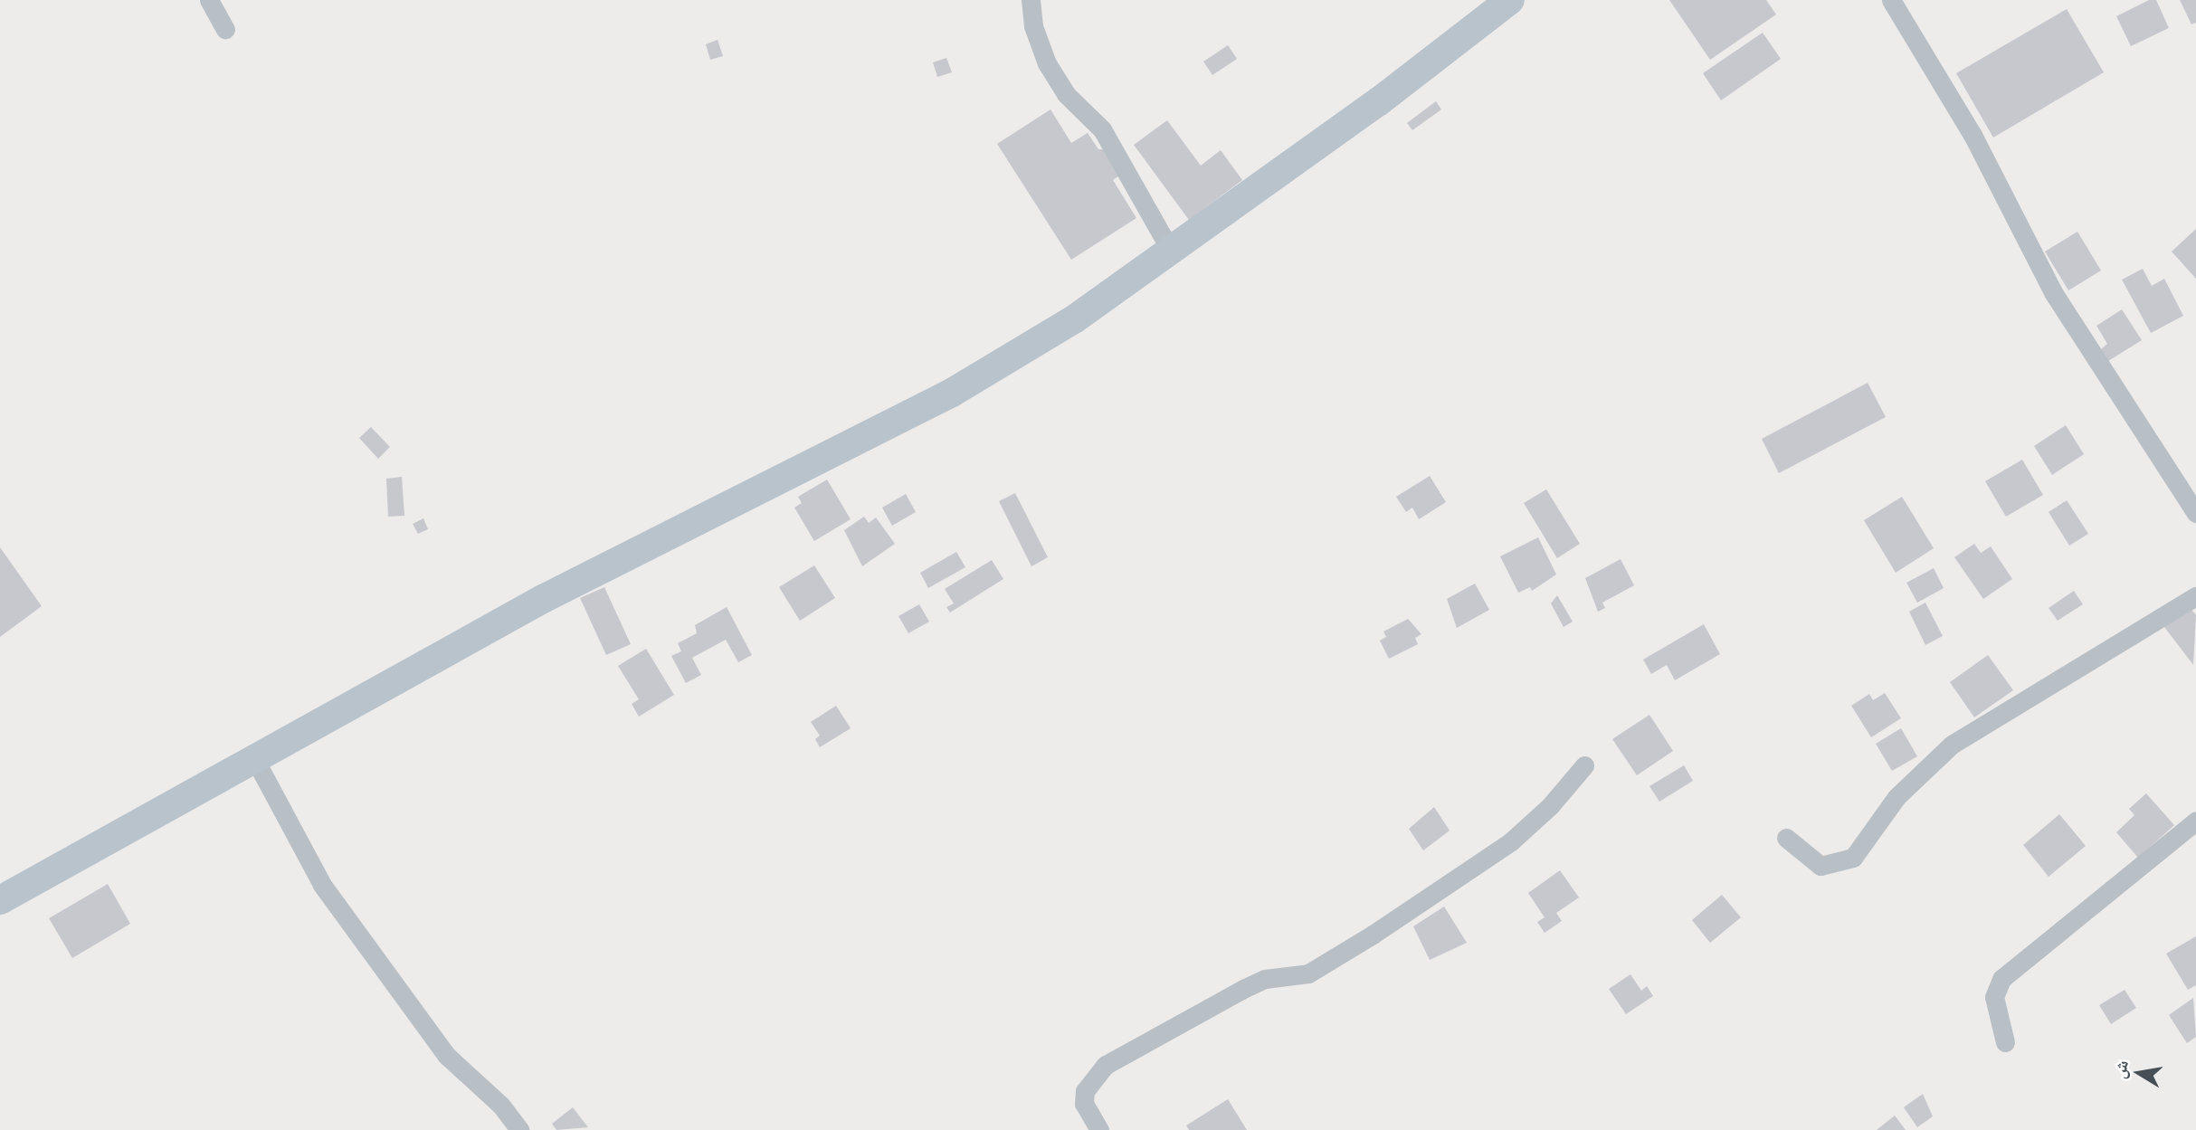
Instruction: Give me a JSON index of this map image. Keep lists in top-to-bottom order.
{
  "north": "left"
}
